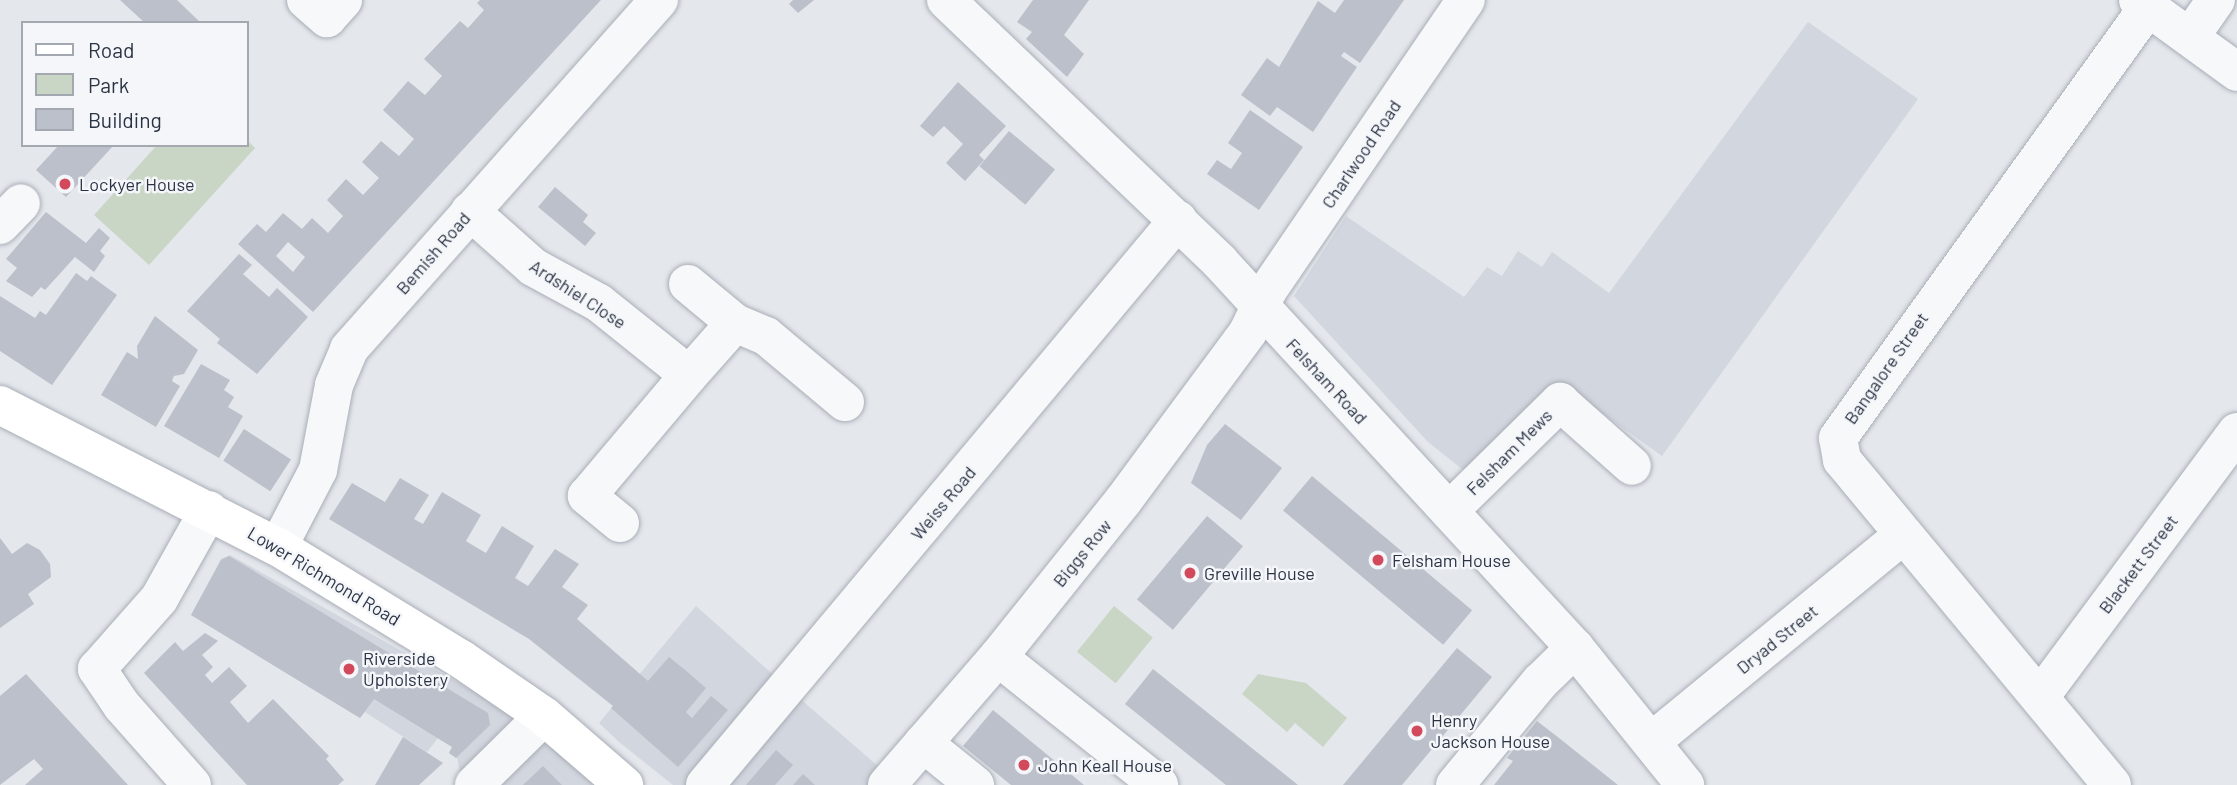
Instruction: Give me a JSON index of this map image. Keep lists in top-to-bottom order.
{
  "streets": {
    "main road": ["Lower Richmond Road"],
    "street": [
      "Charlwood Road",
      "Bemish Road",
      "Ardshiel Close",
      "Bangalore Street",
      "Felsham Road",
      "Felsham Mews",
      "Weiss Road",
      "Biggs Row",
      "Blackett Street",
      "Dryad Street"
    ]
  },
  "crossings": [
    ["Charlwood Road", "Felsham Road"],
    ["Charlwood Road", "Biggs Row"],
    ["Bemish Road", "Ardshiel Close"],
    ["Bemish Road", "Lower Richmond Road"],
    ["Bangalore Street", "Blackett Street"],
    ["Bangalore Street", "Dryad Street"],
    ["Felsham Road", "Felsham Mews"],
    ["Felsham Road", "Weiss Road"],
    ["Felsham Road", "Biggs Row"],
    ["Felsham Road", "Dryad Street"]
  ],
  "places": [
    "Lockyer House",
    "Felsham House",
    "Greville House",
    "Riverside Upholstery",
    "Henry Jackson House",
    "John Keall House"
  ],
  "legend": ["Road", "Park", "Building"]
}
